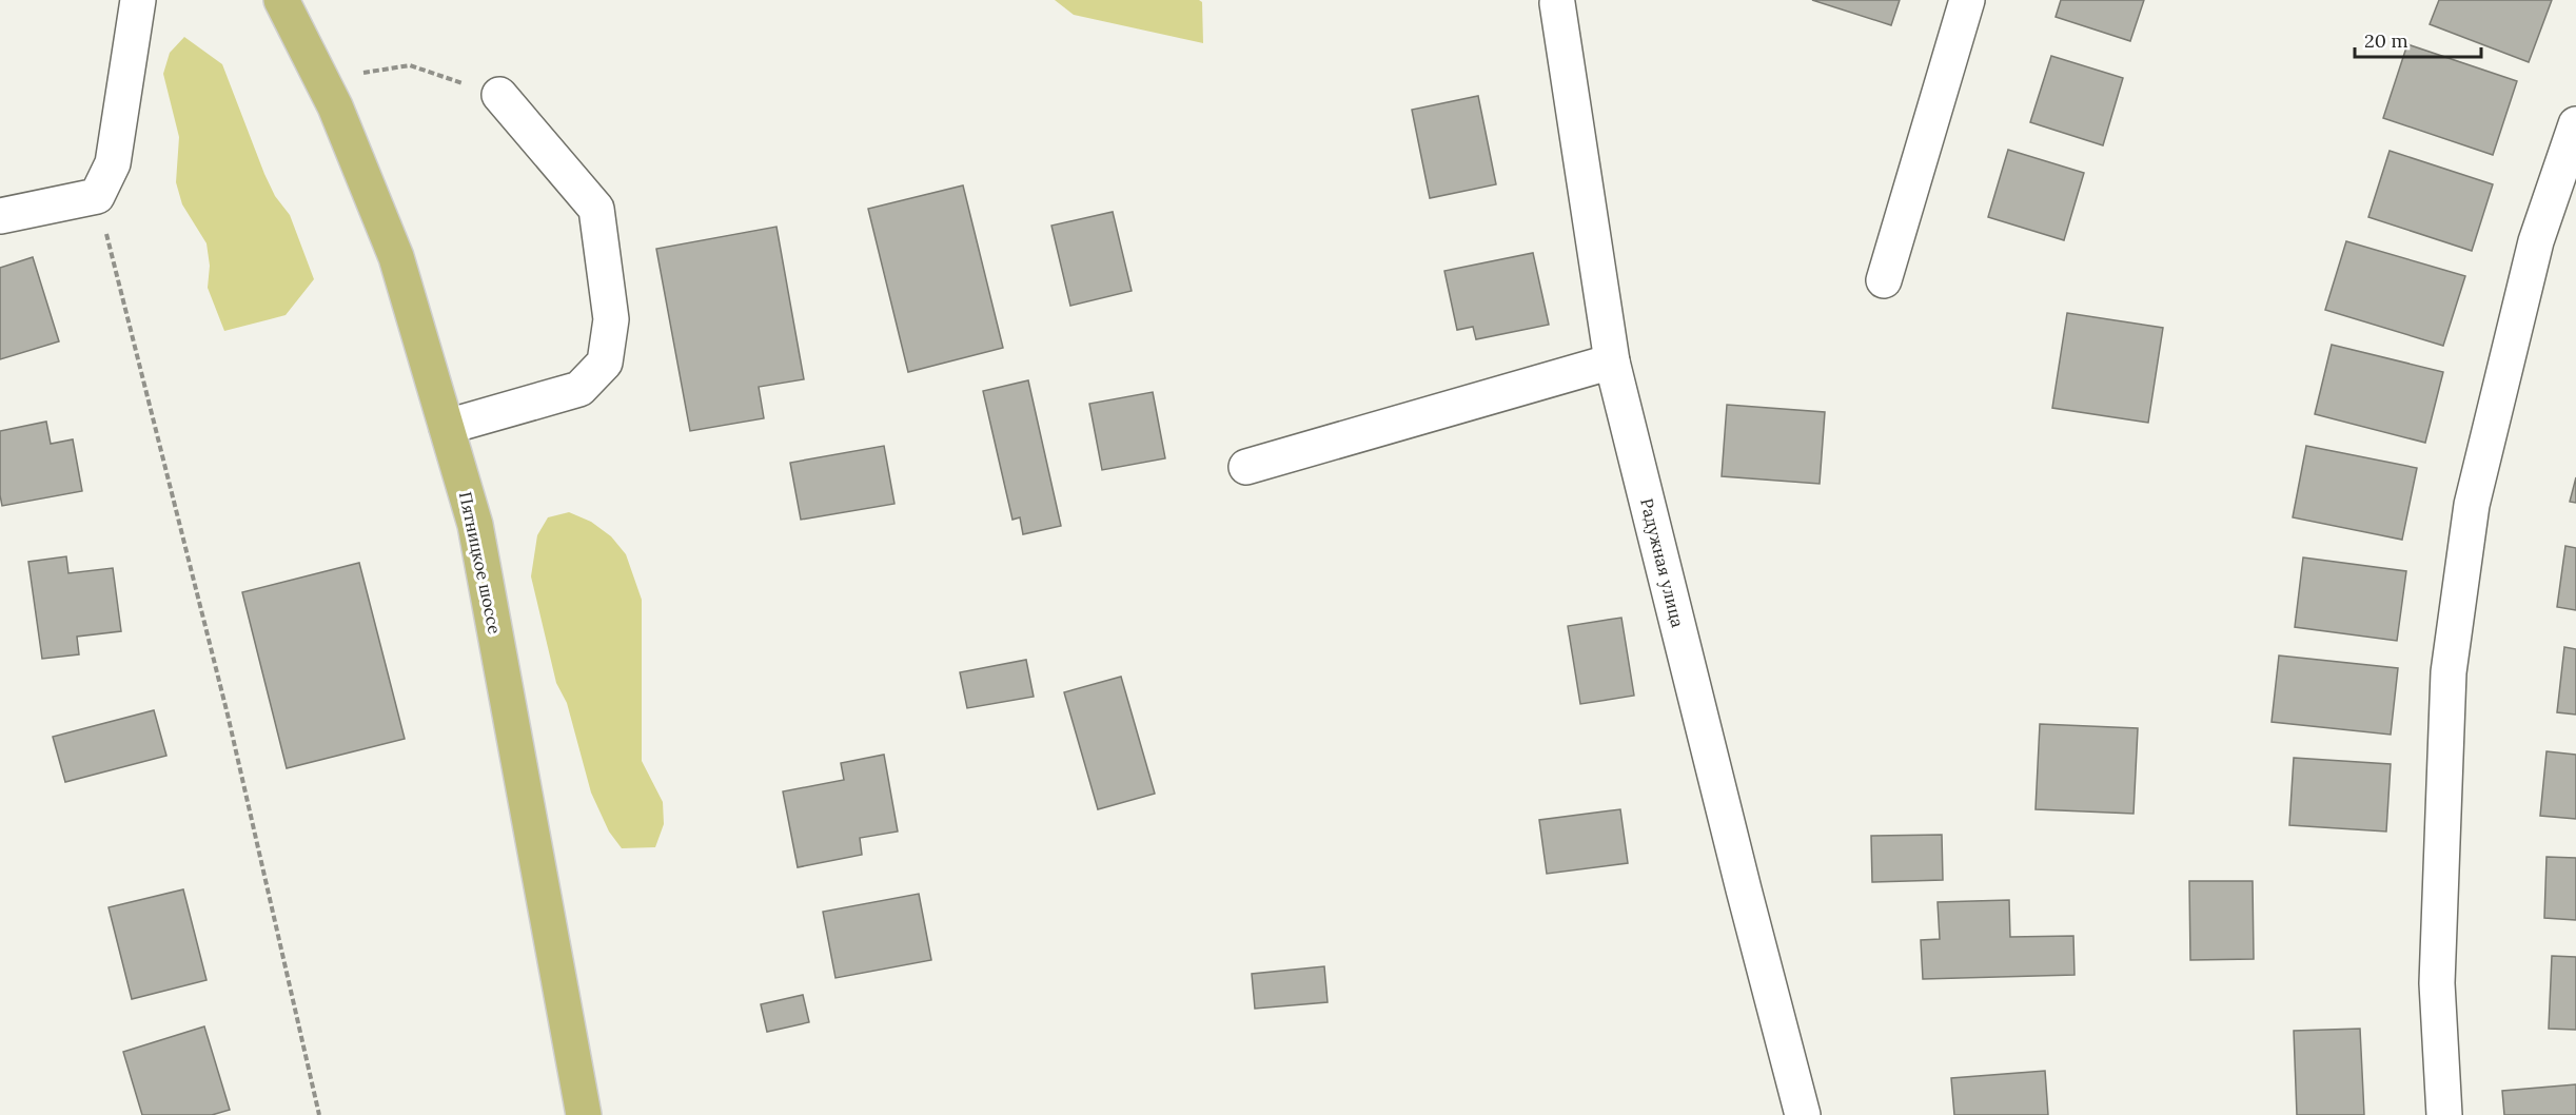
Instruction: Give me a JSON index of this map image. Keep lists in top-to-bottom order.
{
  "streets": {
    "main road": ["Пятницкое шоссе"],
    "street": ["Радужная улица"]
  },
  "scale_bar": "20 m"
}
